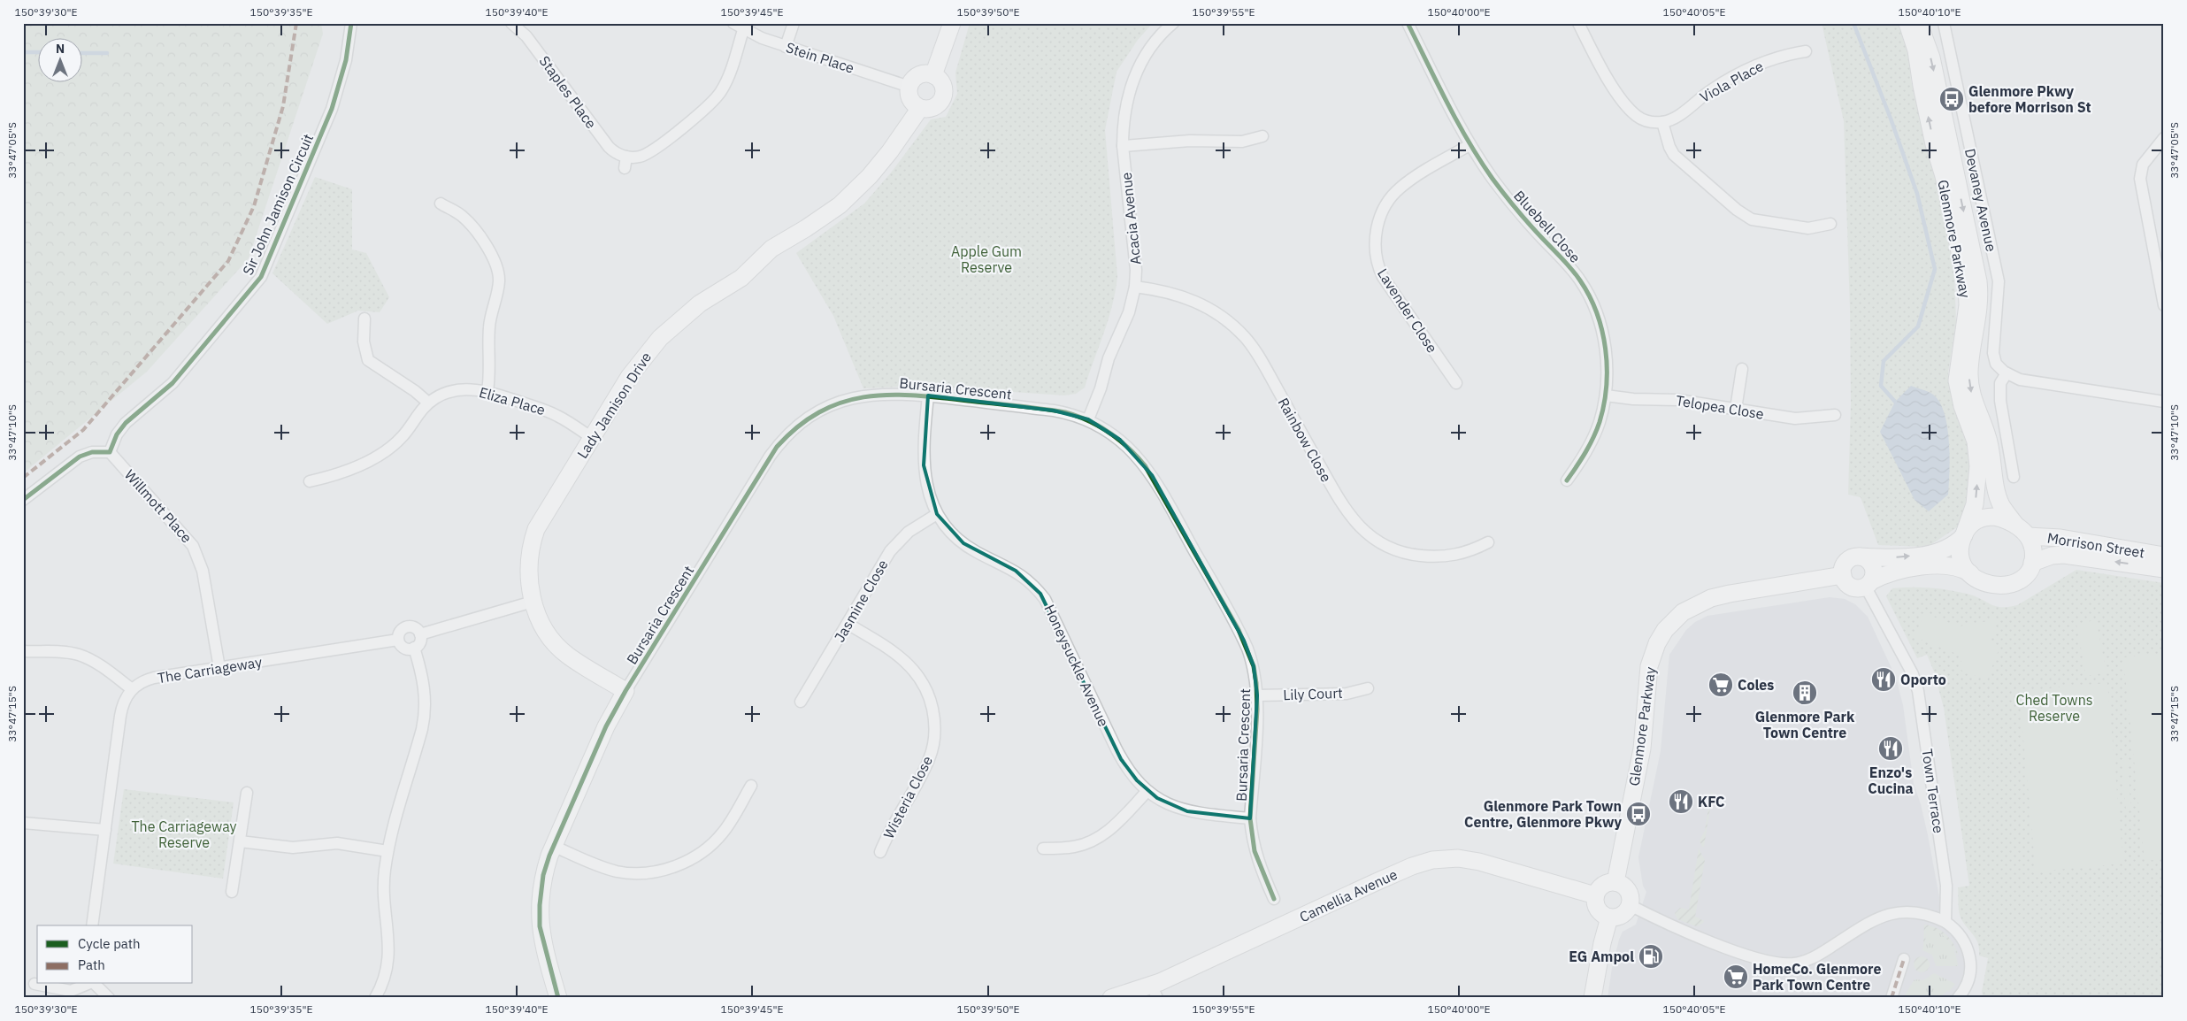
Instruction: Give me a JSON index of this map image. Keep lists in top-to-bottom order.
{
  "streets": {
    "main road": [
      "Glenmore Parkway",
      "Bursaria Crescent",
      "Lady Jamison Drive",
      "Morrison Street",
      "Camellia Avenue"
    ],
    "street": [
      "Stein Place",
      "Viola Place",
      "Staples Place",
      "Devaney Avenue",
      "Sir John Jamison Circuit",
      "Acacia Avenue",
      "Bluebell Close",
      "Lavender Close",
      "Eliza Place",
      "Telopea Close",
      "Rainbow Close",
      "Willmott Place",
      "Jasmine Close",
      "Honeysuckle Avenue",
      "The Carriageway",
      "Lily Court",
      "Town Terrace",
      "Wisteria Close"
    ]
  },
  "crossings": [
    ["Stein Place", "Lady Jamison Drive"],
    ["Sir John Jamison Circuit", "Willmott Place"],
    ["Acacia Avenue", "Bursaria Crescent"],
    ["Acacia Avenue", "Rainbow Close"],
    ["Bluebell Close", "Lavender Close"],
    ["Bluebell Close", "Telopea Close"],
    ["Glenmore Parkway", "Morrison Street"],
    ["Glenmore Parkway", "Town Terrace"],
    ["Glenmore Parkway", "Camellia Avenue"],
    ["Bursaria Crescent", "Lady Jamison Drive"],
    ["Bursaria Crescent", "Honeysuckle Avenue"],
    ["Bursaria Crescent", "Lily Court"],
    ["Eliza Place", "Lady Jamison Drive"],
    ["Willmott Place", "The Carriageway"],
    ["Jasmine Close", "Honeysuckle Avenue"],
    ["Jasmine Close", "Wisteria Close"]
  ],
  "parks": ["Apple Gum Reserve", "Ched Towns Reserve", "The Carriageway Reserve"],
  "places": {
    "bus stop": ["Glenmore Pkwy before Morrison St", "Glenmore Park Town Centre, Glenmore Pkwy"],
    "restaurant": ["Oporto", "Enzo's Cucina", "KFC"],
    "supermarket": ["Coles", "HomeCo. Glenmore Park Town Centre"],
    "building": ["Glenmore Park Town Centre"],
    "fuel station": ["EG Ampol"]
  },
  "legend": ["Cycle path", "Path"],
  "north": "top",
  "coordinates": [
    "150°39'30\"E",
    "150°39'35\"E",
    "150°39'40\"E",
    "150°39'45\"E",
    "150°39'50\"E",
    "150°39'55\"E",
    "150°40'00\"E",
    "150°40'05\"E",
    "150°40'10\"E",
    "33°47'05\"S",
    "33°47'10\"S",
    "33°47'15\"S"
  ]
}
